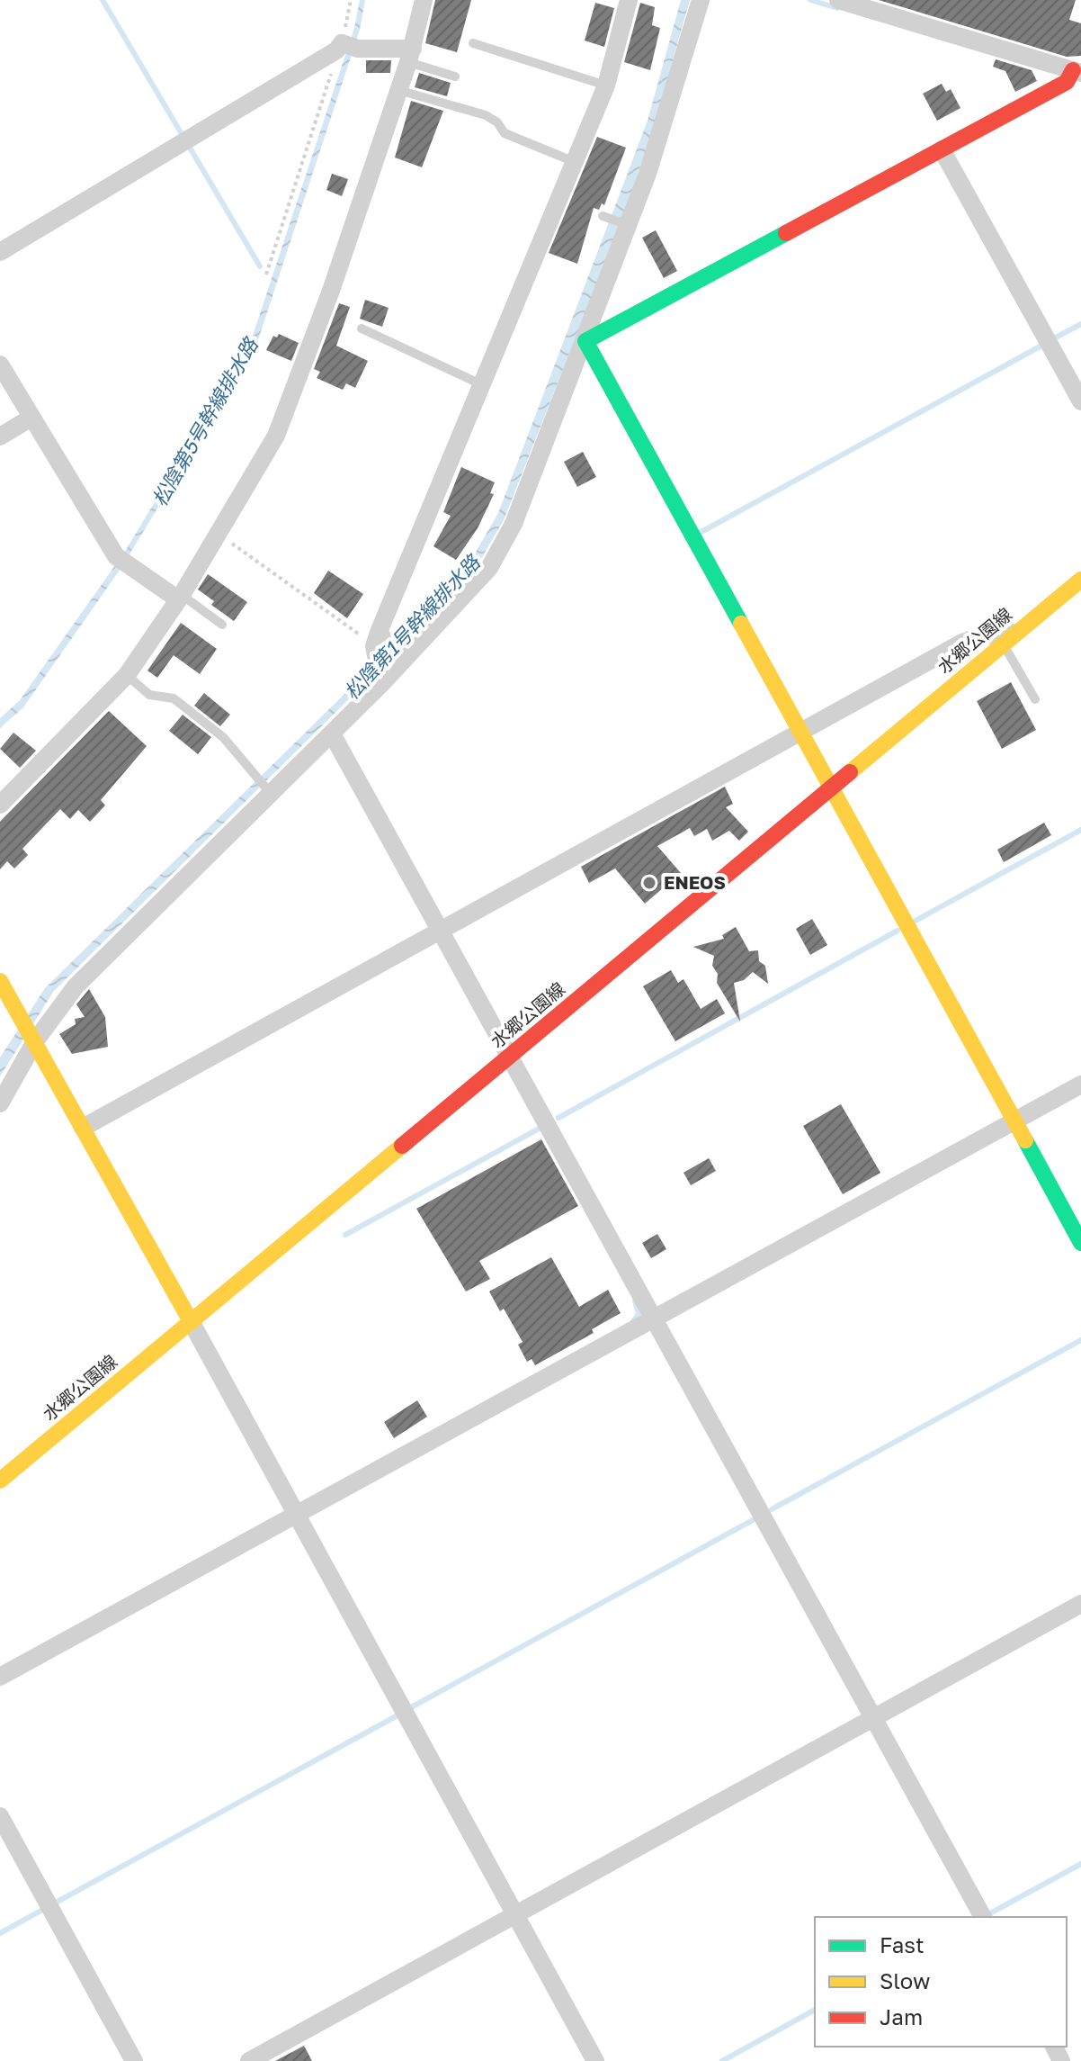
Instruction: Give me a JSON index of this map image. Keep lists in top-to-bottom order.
{
  "streets": {
    "street": ["水郷公園線"]
  },
  "water": ["松陰第5号幹線排水路", "松陰第1号幹線排水路"],
  "places": ["ENEOS"],
  "legend": ["Fast", "Slow", "Jam"]
}
